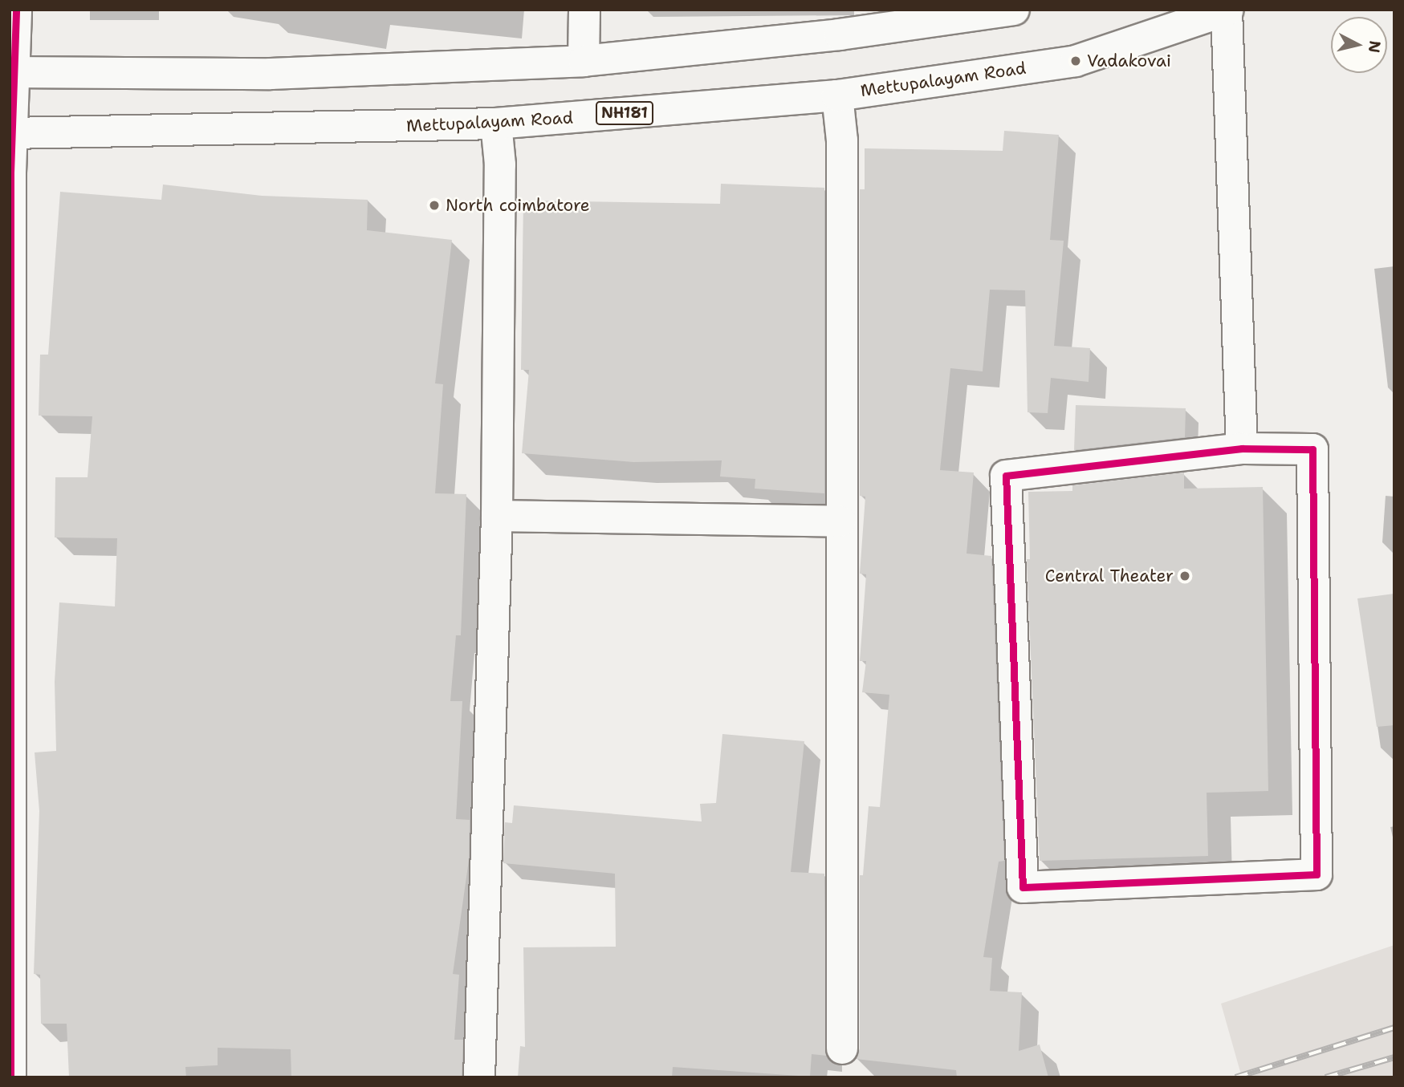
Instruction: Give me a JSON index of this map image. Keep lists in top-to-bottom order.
{
  "streets": {
    "main road": ["Mettupalayam Road", "NH181"]
  },
  "places": ["Vadakovai", "North coimbatore", "Central Theater"],
  "north": "right"
}
